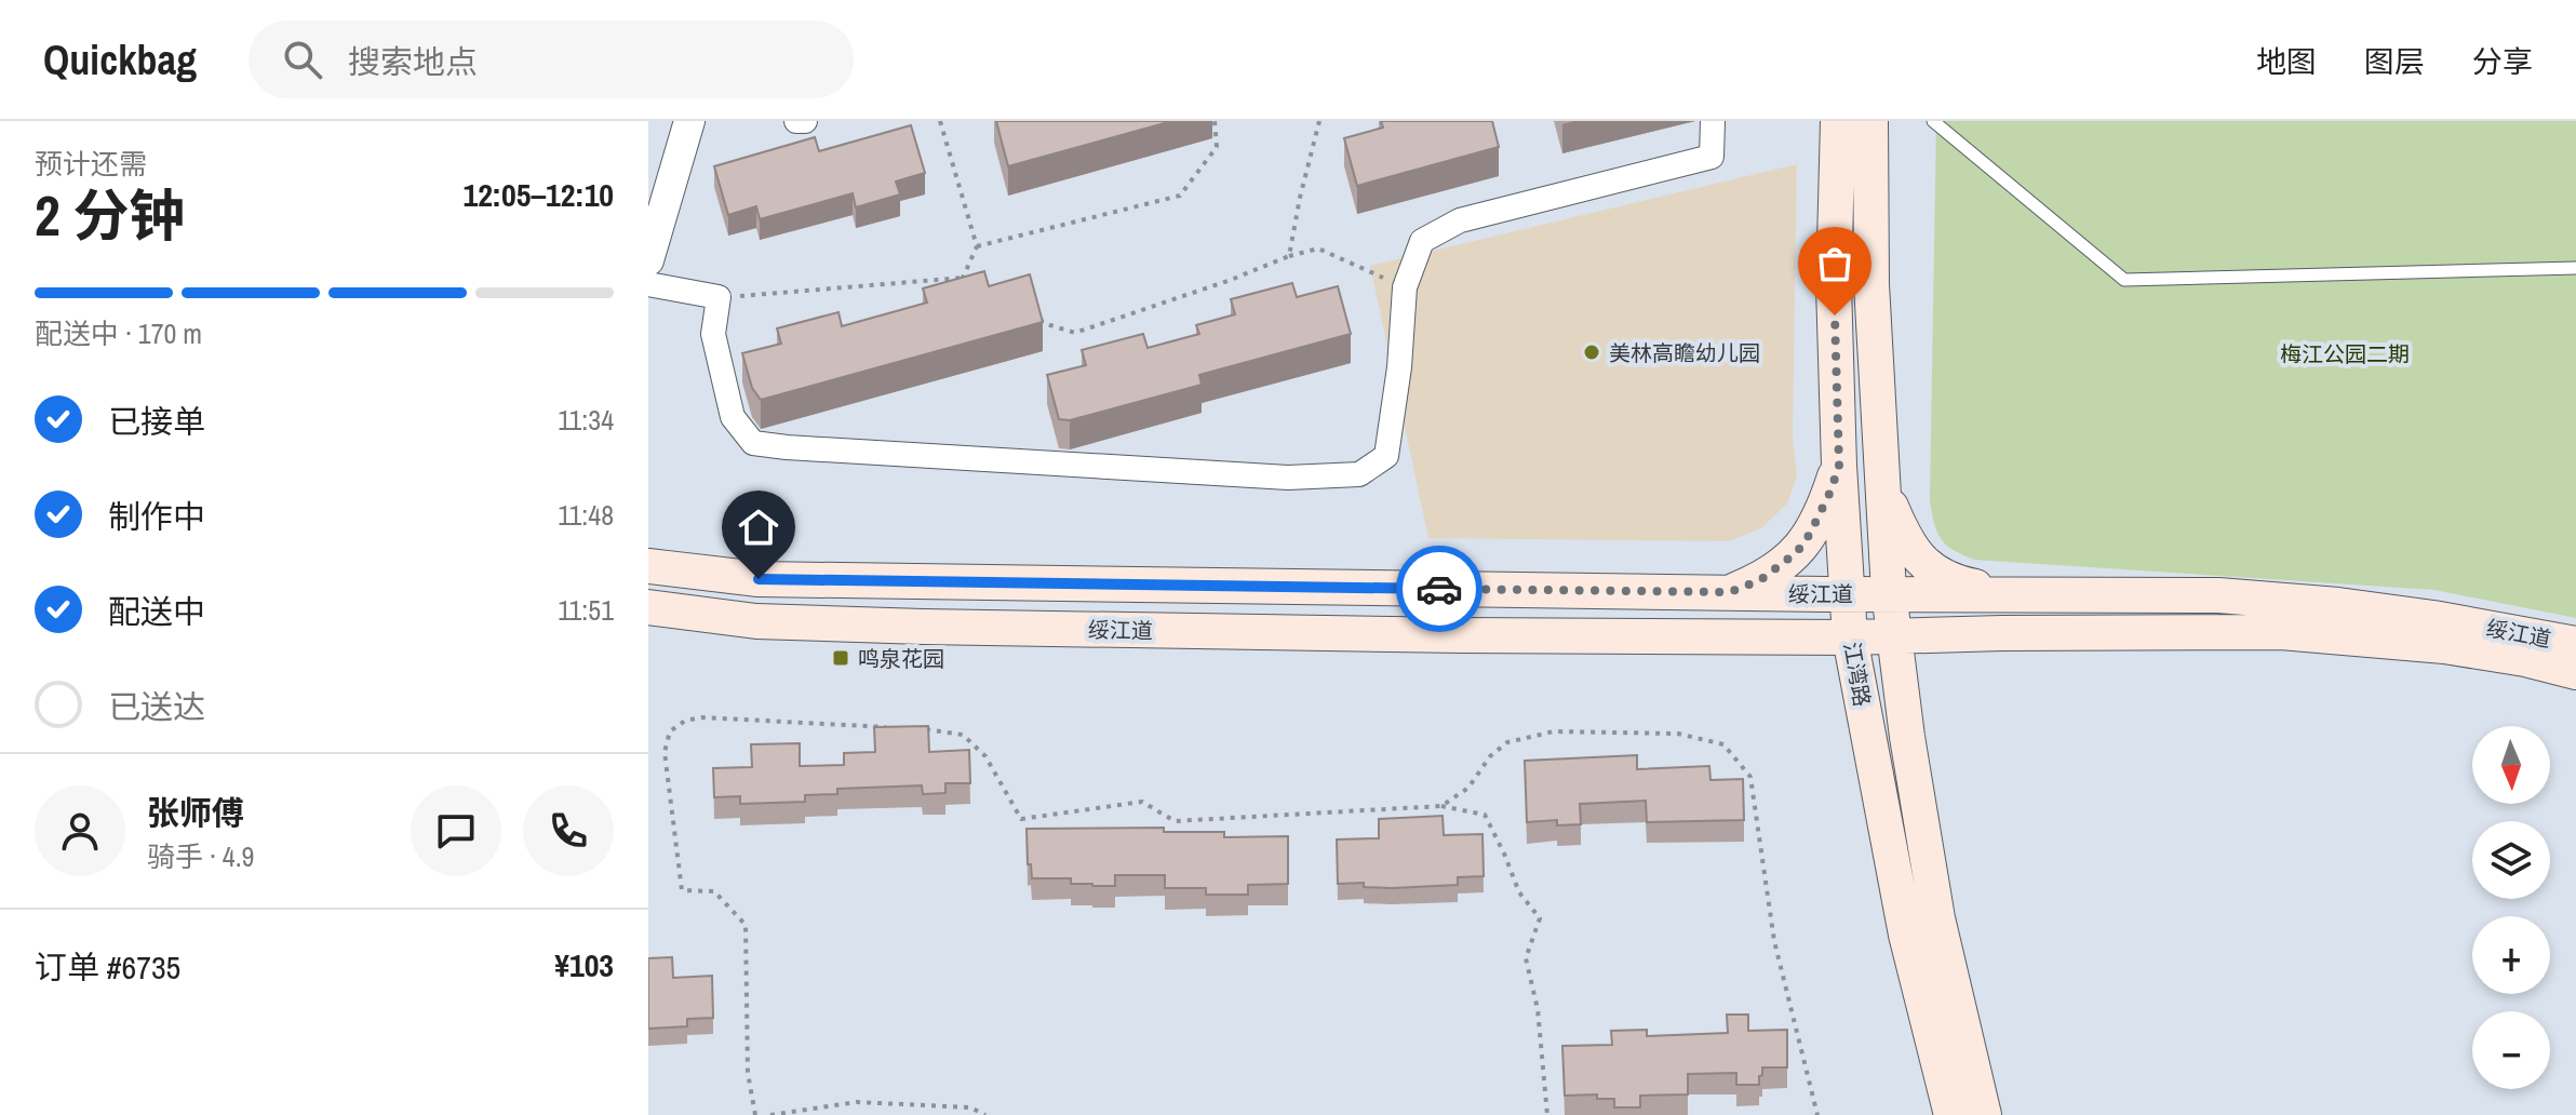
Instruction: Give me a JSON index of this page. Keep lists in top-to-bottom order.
{
  "streets": {
    "main road": ["绥江道", "江湾路"]
  },
  "crossings": [
    ["绥江道", "江湾路"]
  ],
  "parks": ["梅江公园二期"],
  "places": {
    "other": ["美林高瞻幼儿园"],
    "transit": ["鸣泉花园"]
  },
  "north": "bottom",
  "page": {
    "header": "Quickbag",
    "search": "搜索地点",
    "nav": ["地图", "图层", "分享"],
    "heading": ["2 分钟", "预计还需", "12:05–12:10"],
    "panel": [
      "张师傅",
      "骑手 · 4.9",
      "订单 #6735",
      "¥103"
    ],
    "bar": "配送中 · 170 m",
    "list": [
      ["已接单", "11:34"],
      ["制作中", "11:48"],
      ["配送中", "11:51"],
      "已送达"
    ],
    "map_buttons": ["+", "−"]
  }
}
